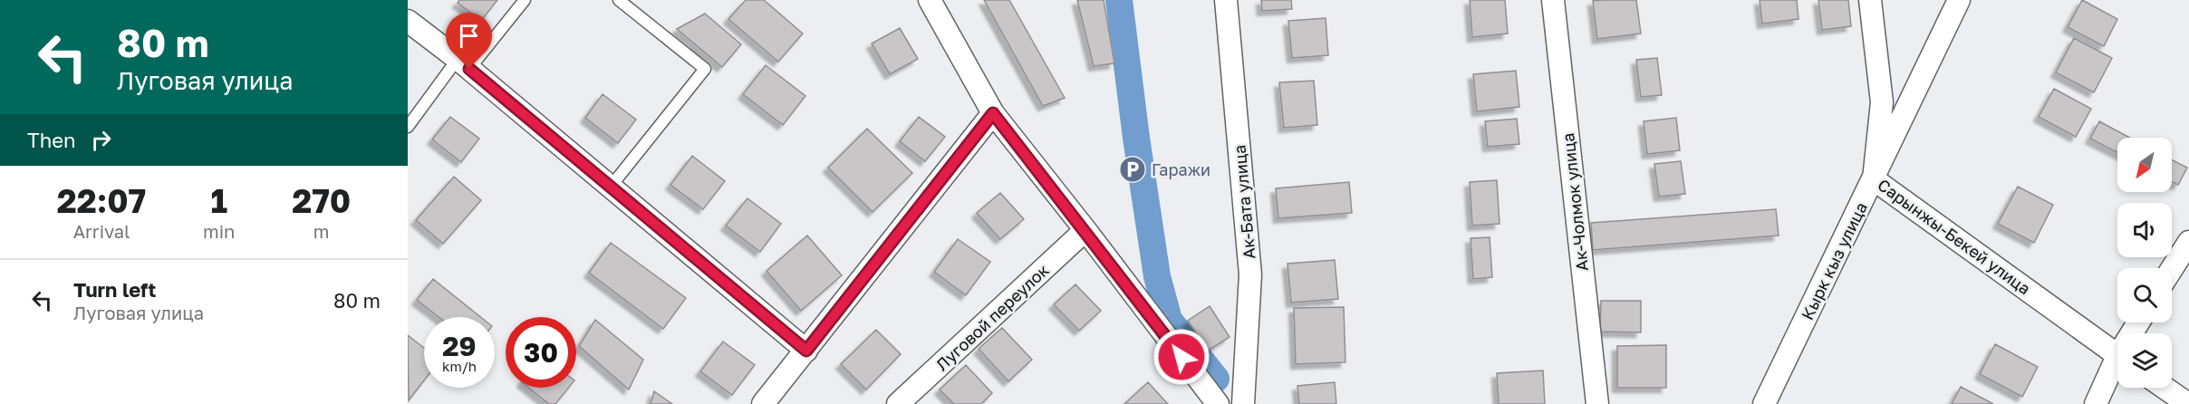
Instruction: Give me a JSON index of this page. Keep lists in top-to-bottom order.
{
  "streets": {
    "street": [
      "Ак-Бата улица",
      "Ак-Чолмок улица",
      "Сарынжы-Бекей улица",
      "Кырк кыз улица",
      "Луговой переулок"
    ]
  },
  "crossings": [
    ["Сарынжы-Бекей улица", "Кырк кыз улица"]
  ],
  "places": {
    "parking": ["Гаражи"]
  },
  "north": "bottom left",
  "page": {
    "turn": ["80 m", "Луговая улица"],
    "then": "Then",
    "eta": [
      "22:07",
      "Arrival",
      "1",
      "min",
      "270",
      "m"
    ],
    "list": [
      {
        "name": "Turn left",
        "note": "Луговая улица",
        "value": "80 m"
      }
    ],
    "speed": "29 km/h",
    "limit": "30"
  }
}
